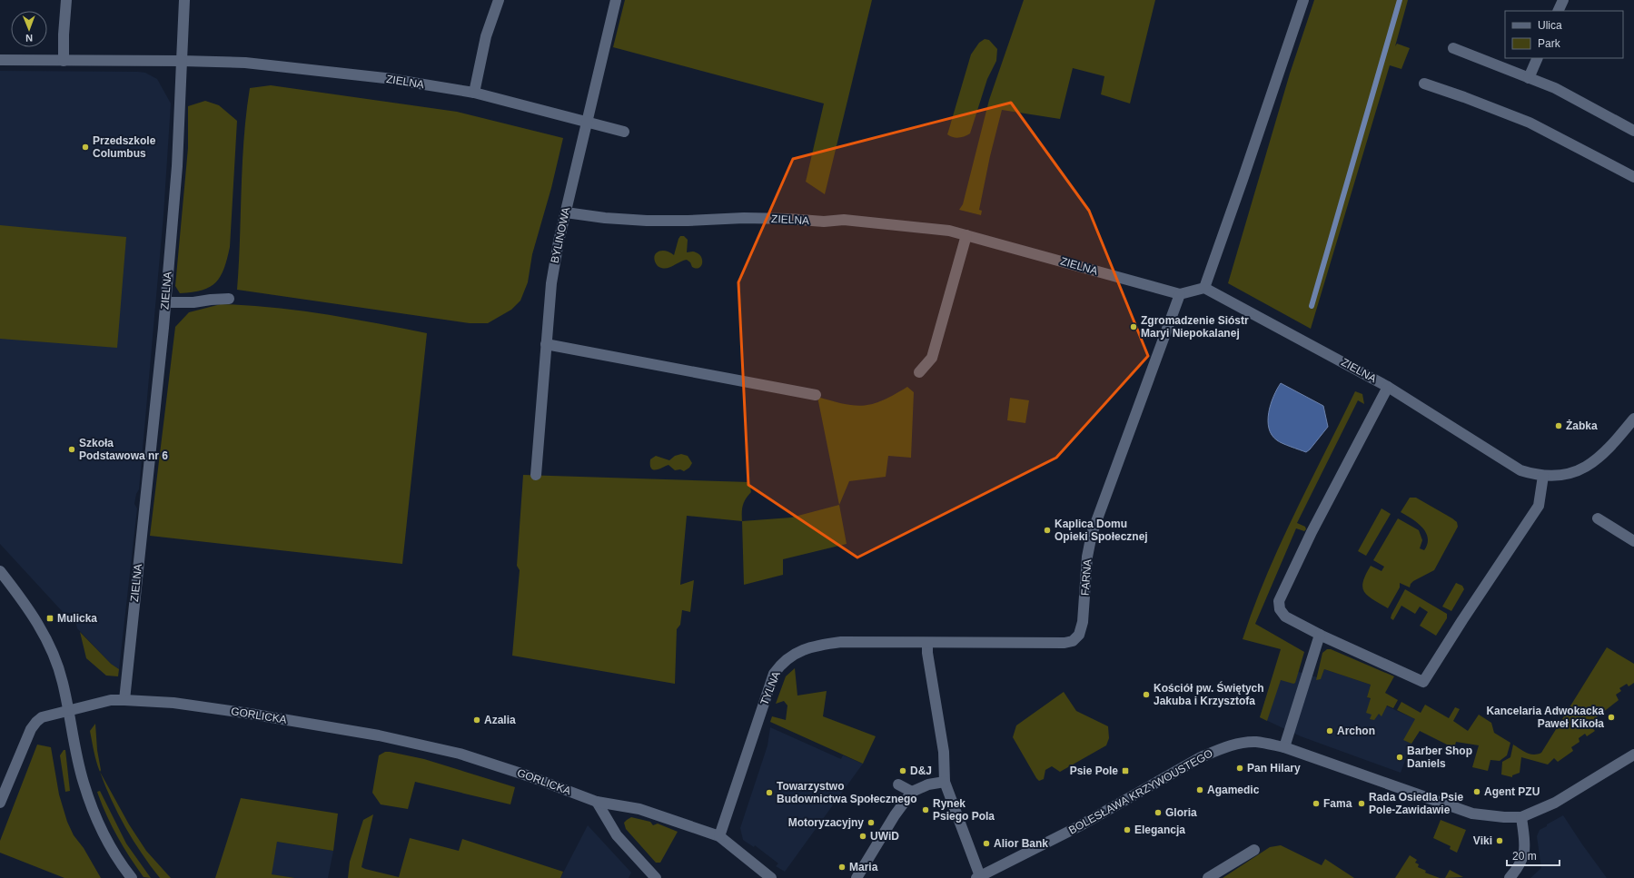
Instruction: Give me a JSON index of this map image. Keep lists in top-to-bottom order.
{
  "streets": {
    "street": [
      "ZIELNA",
      "BYLINOWA",
      "FARNA",
      "TYLNA",
      "GORLICKA",
      "BOLESŁAWA KRZYWOUSTEGO"
    ]
  },
  "crossings": [
    ["ZIELNA", "BYLINOWA"],
    ["ZIELNA", "FARNA"],
    ["ZIELNA", "GORLICKA"],
    ["FARNA", "TYLNA"],
    ["TYLNA", "GORLICKA"]
  ],
  "places": {
    "other": [
      "Przedszkole Columbus",
      "Zgromadzenie Sióstr Maryi Niepokalanej",
      "Żabka",
      "Szkoła Podstawowa nr 6",
      "Kaplica Domu Opieki Społecznej",
      "Kościół pw. Świętych Jakuba i Krzysztofa",
      "Kancelaria Adwokacka Paweł Kikoła",
      "Azalia",
      "Archon",
      "Barber Shop Daniels",
      "Pan Hilary",
      "D&J",
      "Agamedic",
      "Agent PZU",
      "Towarzystwo Budownictwa Społecznego",
      "Fama",
      "Rada Osiedla Psie Pole-Zawidawie",
      "Rynek Psiego Pola",
      "Gloria",
      "Motoryzacyjny",
      "Elegancja",
      "UWiD",
      "Viki",
      "Alior Bank",
      "Maria"
    ],
    "transit": ["Mulicka", "Psie Pole"]
  },
  "legend": ["Ulica", "Park"],
  "scale_bar": "20 m",
  "north": "bottom"
}
